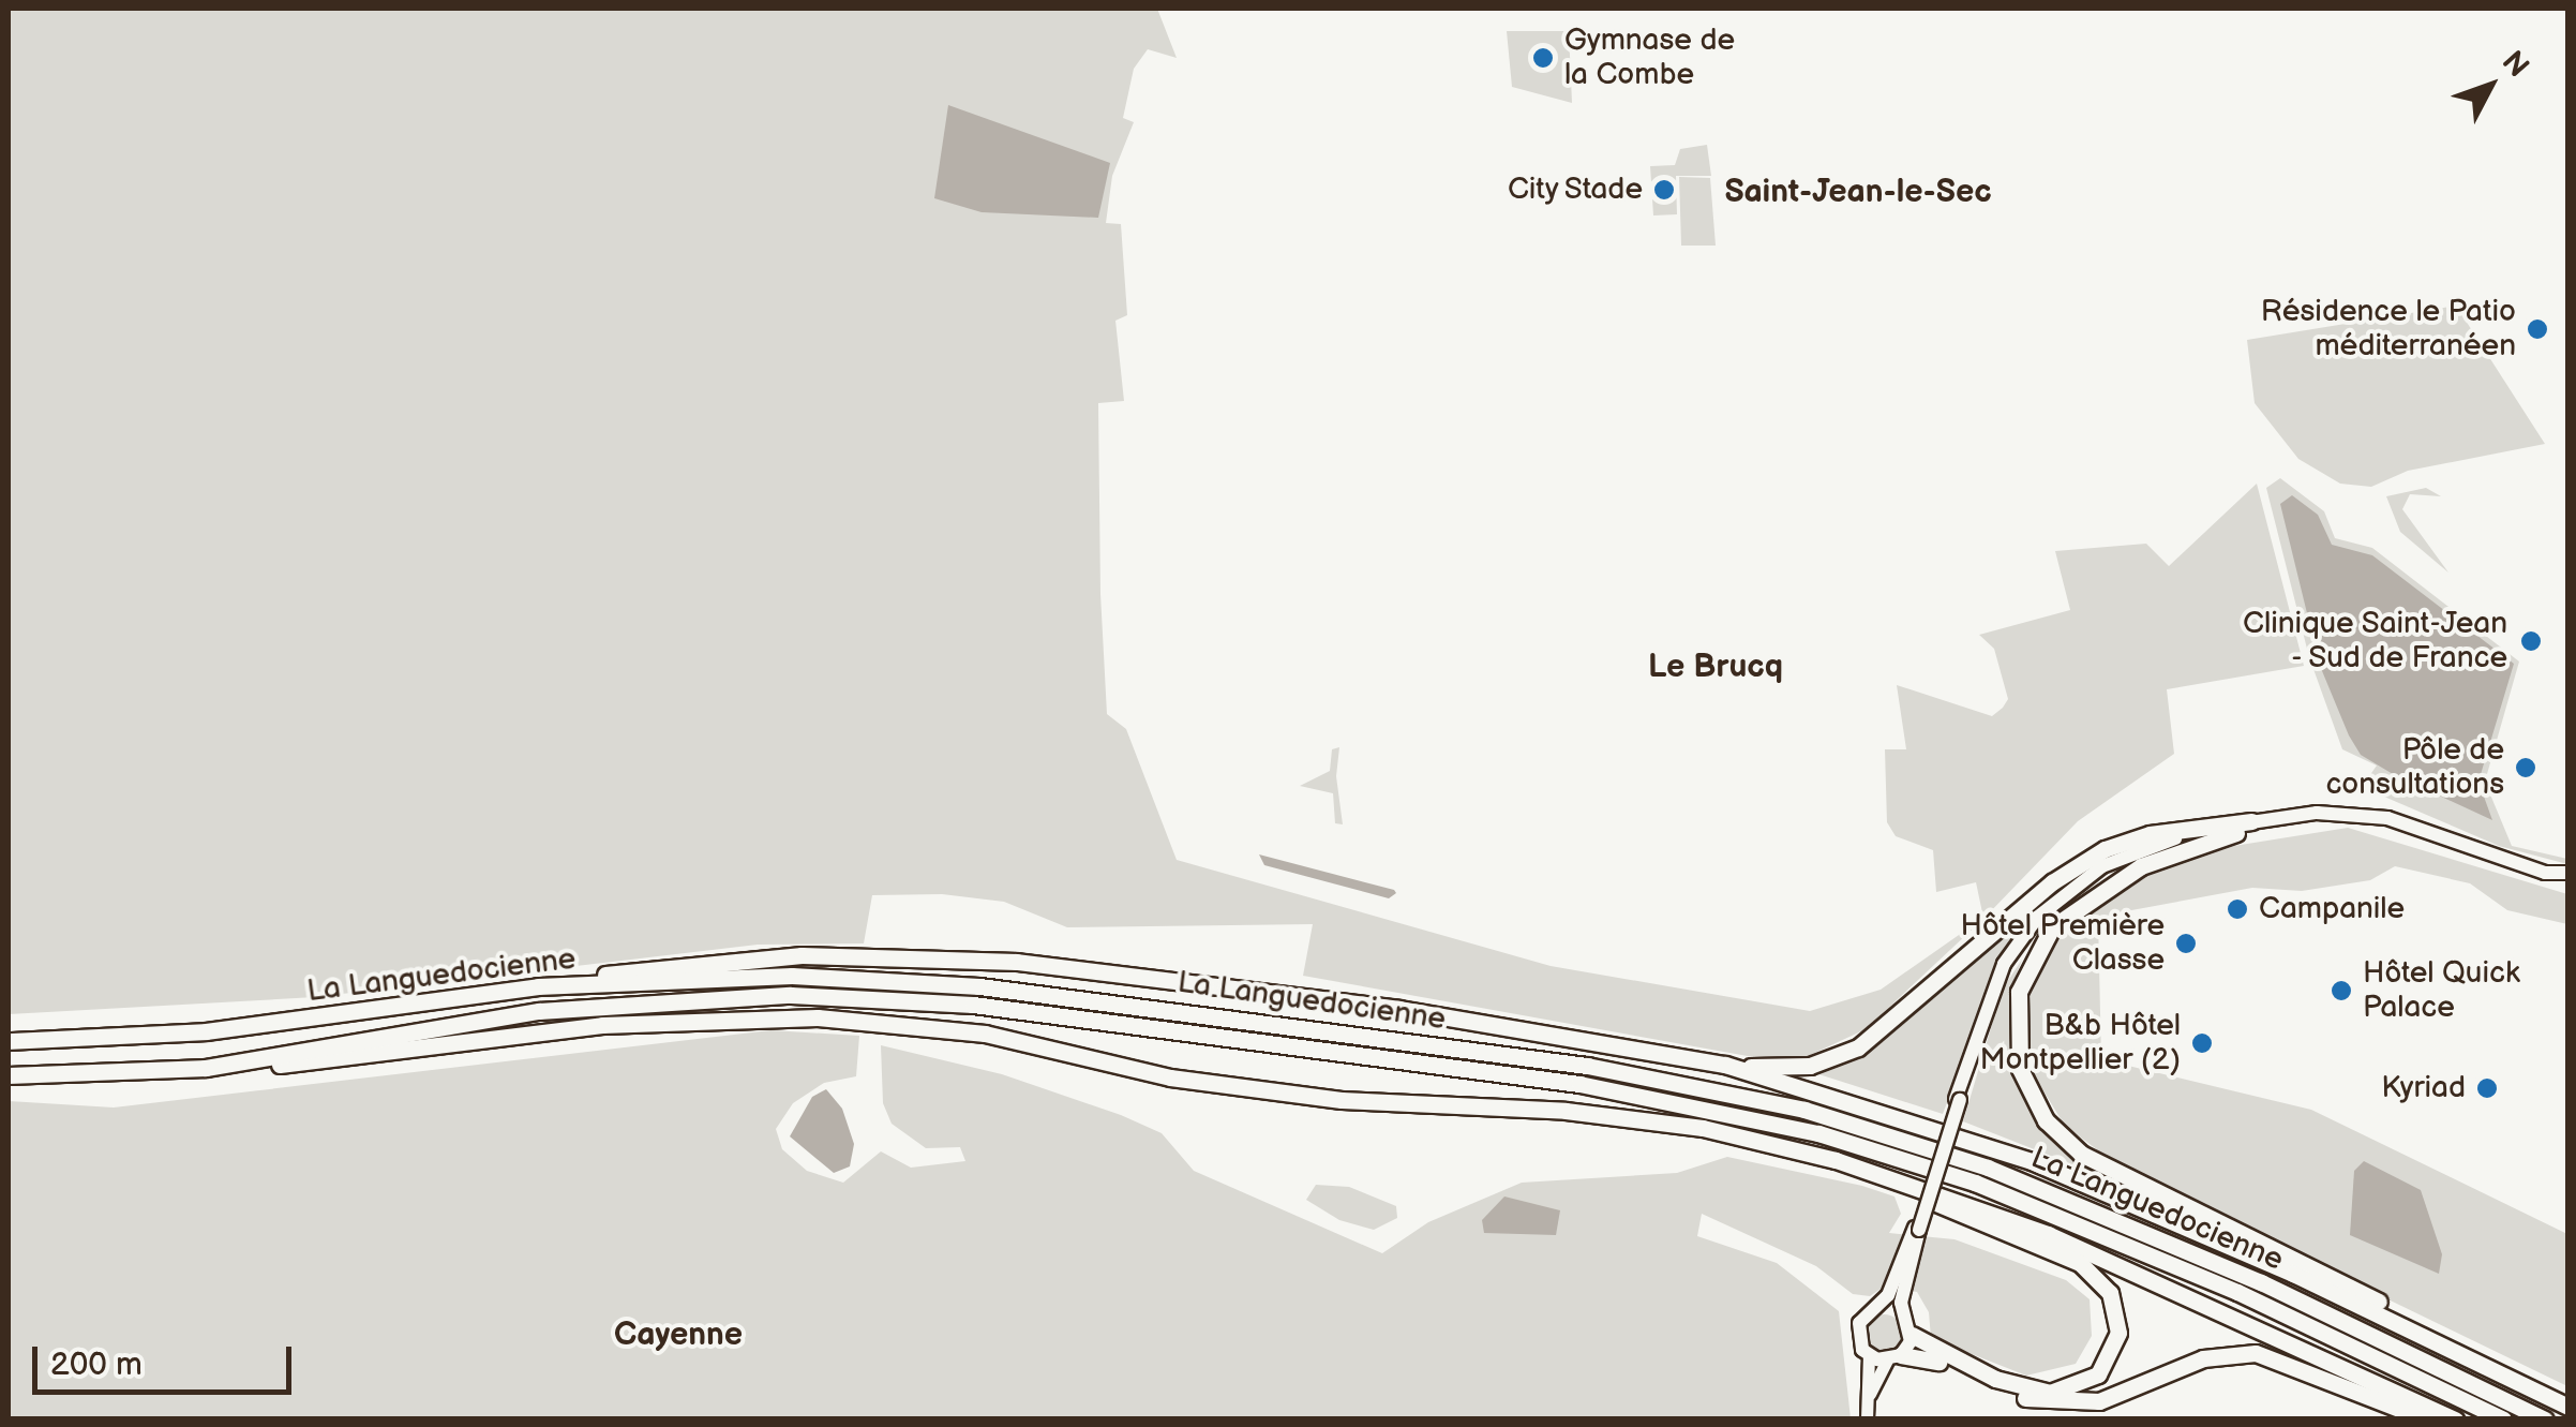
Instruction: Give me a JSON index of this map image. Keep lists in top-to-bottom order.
{
  "streets": {
    "highway": ["La Languedocienne"]
  },
  "districts": ["Saint-Jean-le-Sec", "Le Brucq", "Cayenne"],
  "places": [
    "Gymnase de la Combe",
    "City Stade",
    "Résidence le Patio méditerranéen",
    "Clinique Saint-Jean - Sud de France",
    "Pôle de consultations",
    "Campanile",
    "Hôtel Première Classe",
    "Hôtel Quick Palace",
    "B&b Hôtel Montpellier (2)",
    "Kyriad"
  ],
  "scale_bar": "200 m",
  "north": "top right"
}
